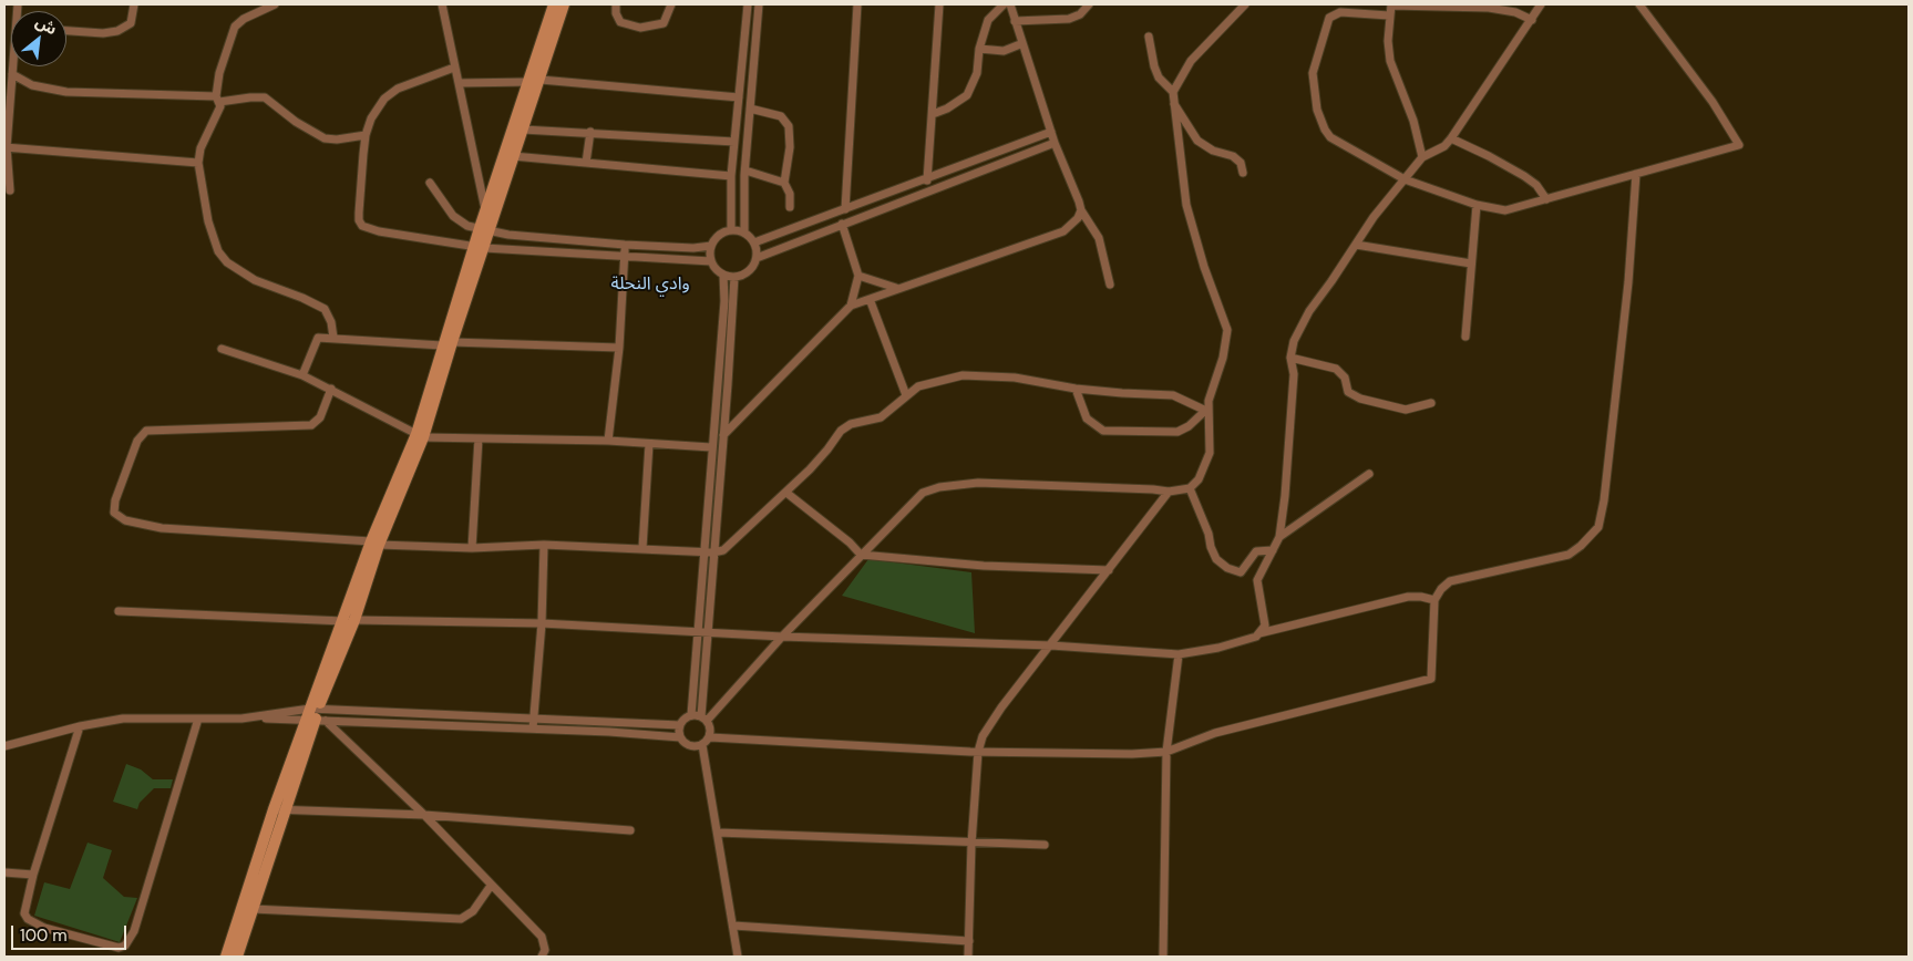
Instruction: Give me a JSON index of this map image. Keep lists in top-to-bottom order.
{
  "districts": ["وادي النحلة"],
  "scale_bar": "100 m",
  "north": "top right"
}
